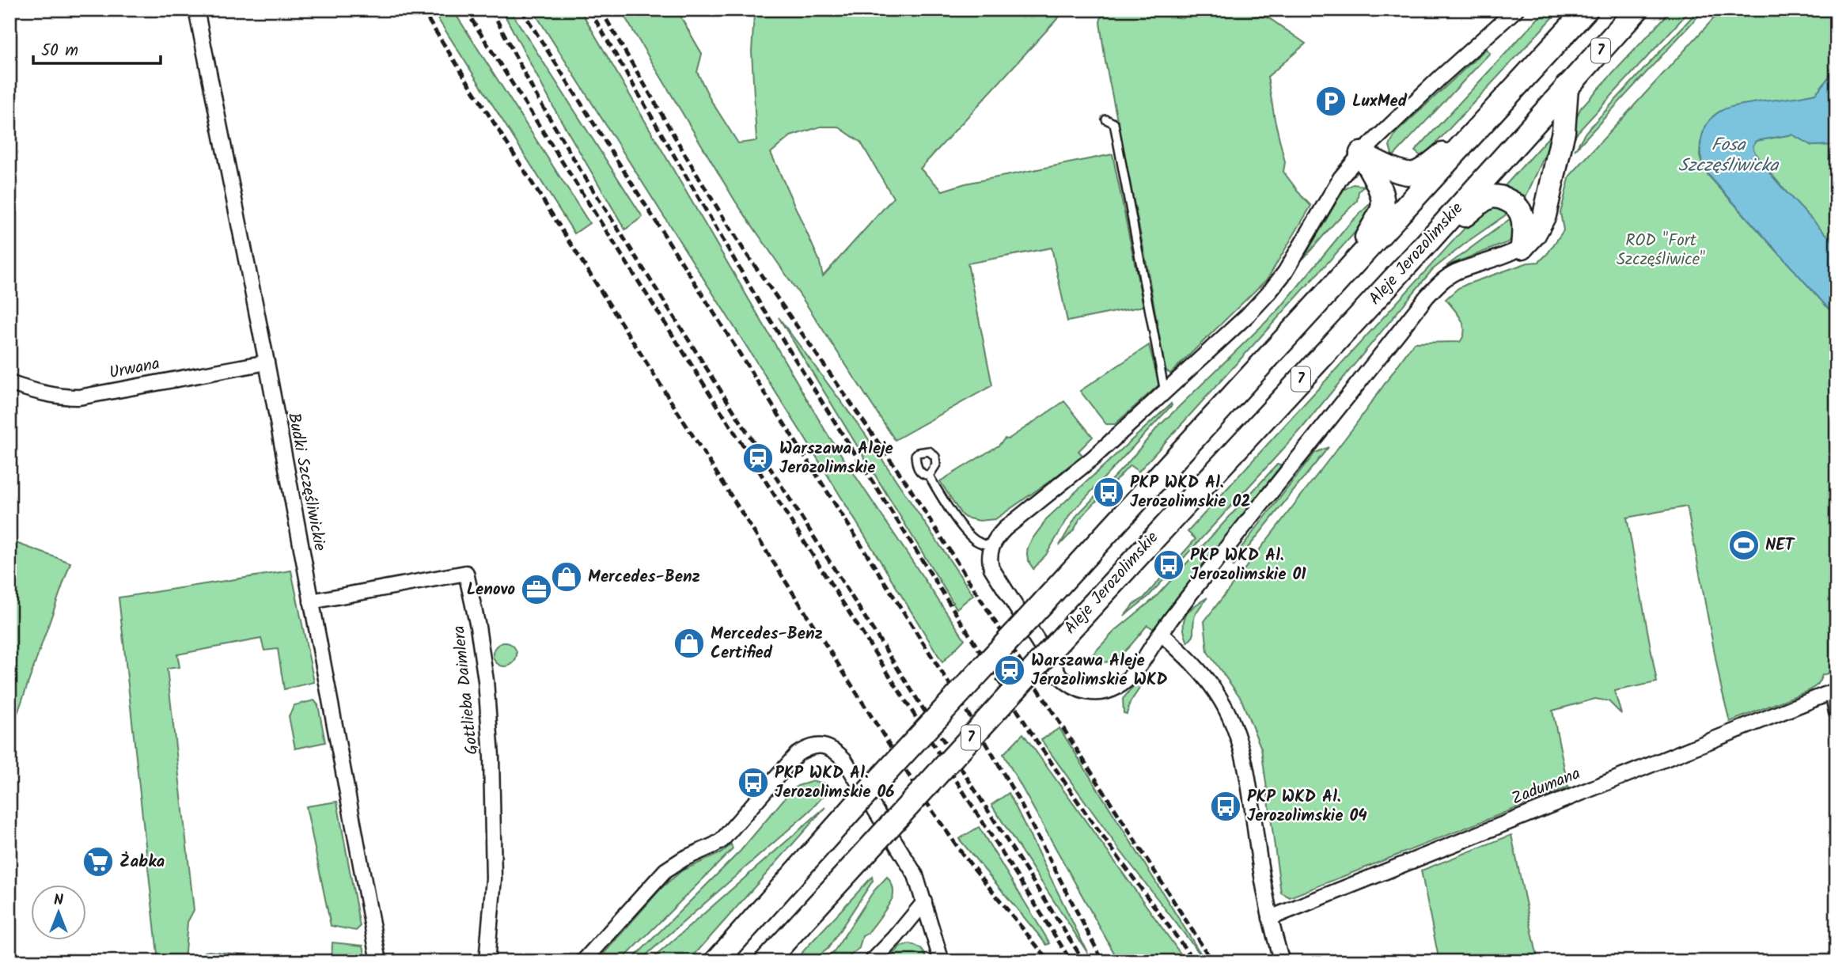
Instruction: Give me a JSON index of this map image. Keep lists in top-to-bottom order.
{
  "streets": {
    "main road": ["7", "Aleje Jerozolimskie"],
    "street": [
      "Urwana",
      "Budki Szczęśliwickie",
      "Gottlieba Daimlera",
      "Zadumana"
    ]
  },
  "crossings": [
    ["Urwana", "Budki Szczęśliwickie"],
    ["Budki Szczęśliwickie", "Gottlieba Daimlera"]
  ],
  "water": ["Fosa Szczęśliwicka"],
  "parks": ["ROD \"Fort Szczęśliwice\""],
  "places": {
    "parking": ["LuxMed"],
    "station": ["Warszawa Aleje Jerozolimskie", "Warszawa Aleje Jerozolimskie WKD"],
    "bus stop": [
      "PKP WKD Al. Jerozolimskie 02",
      "PKP WKD Al. Jerozolimskie 01",
      "PKP WKD Al. Jerozolimskie 06",
      "PKP WKD Al. Jerozolimskie 04"
    ],
    "sports": ["NET"],
    "shop": ["Mercedes-Benz", "Mercedes-Benz Certified"],
    "office": ["Lenovo"],
    "supermarket": ["Żabka"]
  },
  "scale_bar": "50 m",
  "north": "top"
}
